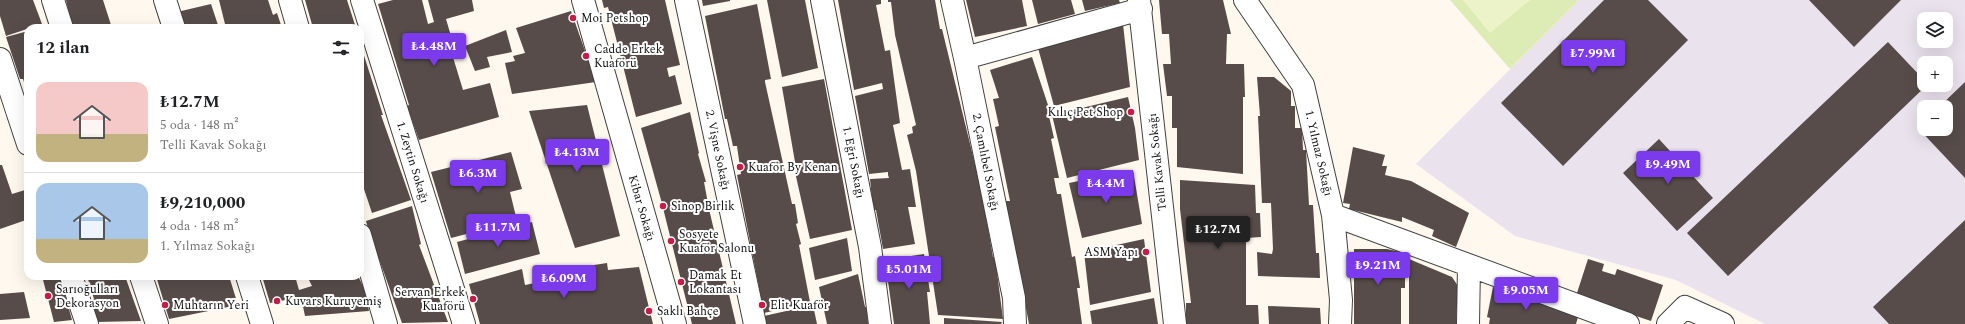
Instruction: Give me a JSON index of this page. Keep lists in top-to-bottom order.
{
  "streets": {
    "street": [
      "2. Vişne Sokağı",
      "1. Yılmaz Sokağı",
      "1. Zeytin Sokağı",
      "1. Eğri Sokağı",
      "2. Çamlıbel Sokağı",
      "Telli Kavak Sokağı",
      "Kibar Sokağı"
    ]
  },
  "places": [
    "Moi Petshop",
    "Cadde Erkek Kuaförü",
    "Kılıç Pet Shop",
    "Kuaför By Kenan",
    "Sinop Birlik",
    "Sosyete Kuaför Salonu",
    "ASM Yapı",
    "Damak Et Lokantası",
    "Sarıoğulları Dekorasyon",
    "Servan Erkek Kuaförü",
    "Kuvars Kuruyemiş",
    "Muhtarın Yeri",
    "Elit Kuaför",
    "Saklı Bahçe"
  ],
  "page": {
    "map_buttons": ["+", "−"],
    "heading": "12 ilan",
    "price": [
      "₺4.48M",
      "₺7.99M",
      "₺4.13M",
      "₺9.49M",
      "₺6.3M",
      "₺4.4M",
      "₺11.7M",
      "₺12.7M",
      "₺9.21M",
      "₺5.01M",
      "₺6.09M",
      "₺9.05M"
    ],
    "list": [
      {
        "name": "₺12.7M",
        "note": "5 oda · 148 m² · Telli Kavak Sokağı"
      },
      {
        "name": "₺9,210,000",
        "note": "4 oda · 148 m² · 1. Yılmaz Sokağı"
      }
    ]
  }
}
